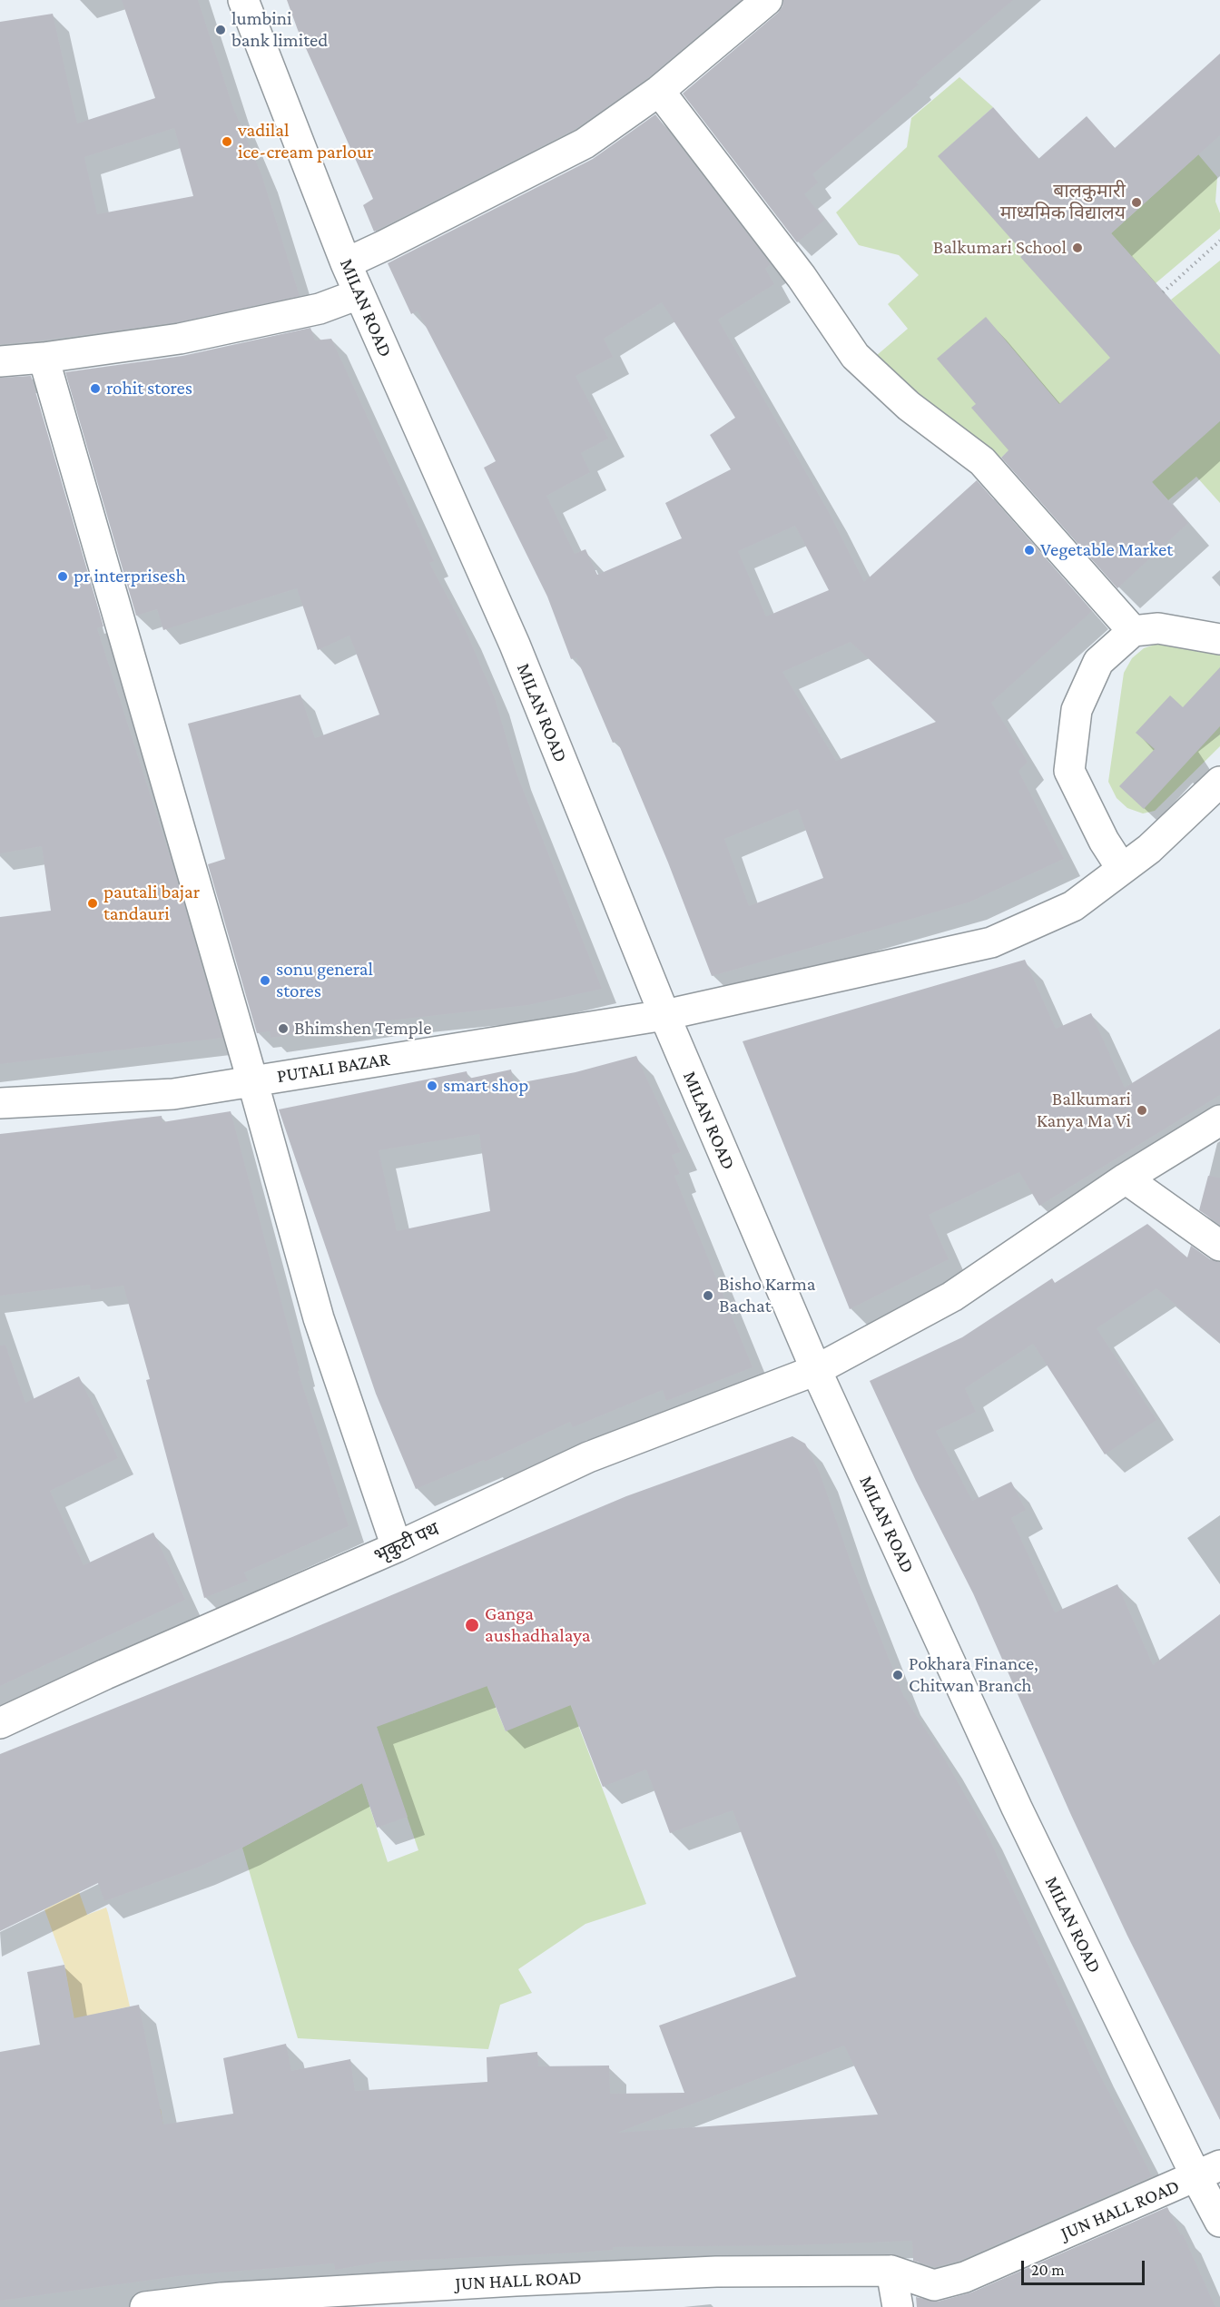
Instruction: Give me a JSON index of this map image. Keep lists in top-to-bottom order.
{
  "streets": {
    "street": [
      "MILAN ROAD",
      "PUTALI BAZAR",
      "भृकुटी पथ",
      "JUN HALL ROAD"
    ]
  },
  "crossings": [
    ["MILAN ROAD", "PUTALI BAZAR"],
    ["MILAN ROAD", "भृकुटी पथ"],
    ["MILAN ROAD", "JUN HALL ROAD"]
  ],
  "places": [
    "lumbini bank limited",
    "vadilal ice-cream parlour",
    "बालकुमारी माध्यमिक विद्यालय",
    "Balkumari School",
    "rohit stores",
    "Vegetable Market",
    "pr interprisesh",
    "pautali bajar tandauri",
    "sonu general stores",
    "Bhimshen Temple",
    "smart shop",
    "Balkumari Kanya Ma Vi",
    "Bisho Karma Bachat",
    "Ganga aushadhalaya",
    "Pokhara Finance, Chitwan Branch"
  ],
  "scale_bar": "20 m"
}
